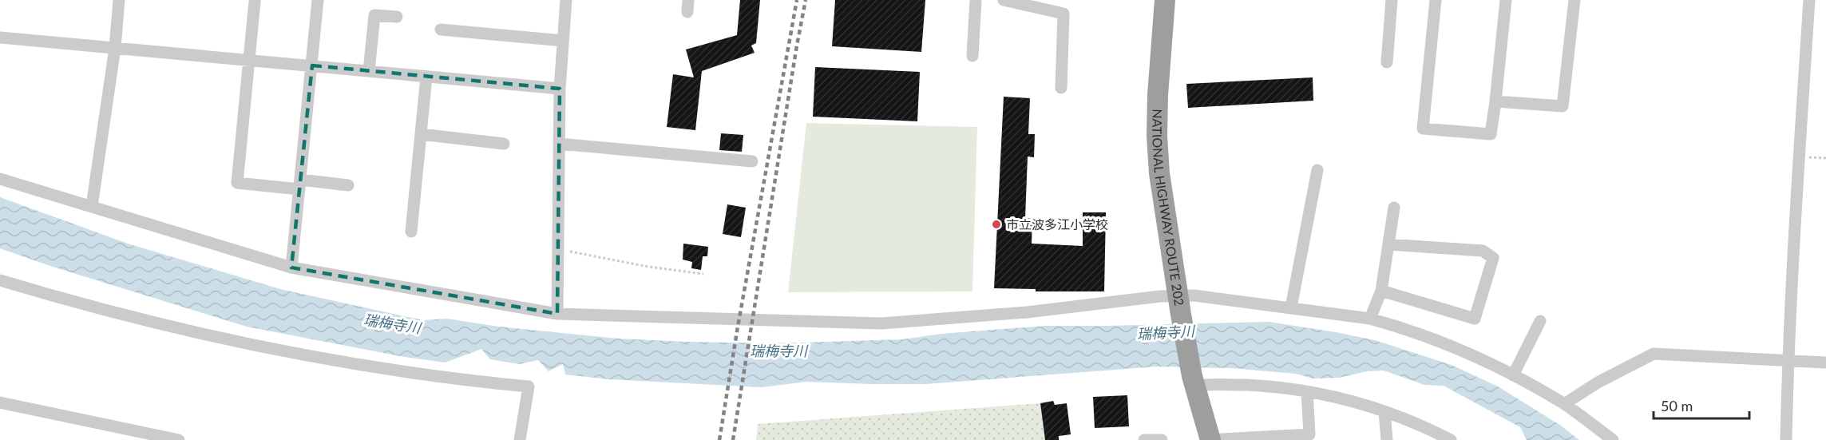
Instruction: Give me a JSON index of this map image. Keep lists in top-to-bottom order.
{
  "streets": {
    "highway": ["NATIONAL HIGHWAY ROUTE 202"]
  },
  "water": ["瑞梅寺川"],
  "places": ["市立波多江小学校"],
  "scale_bar": "50 m"
}
